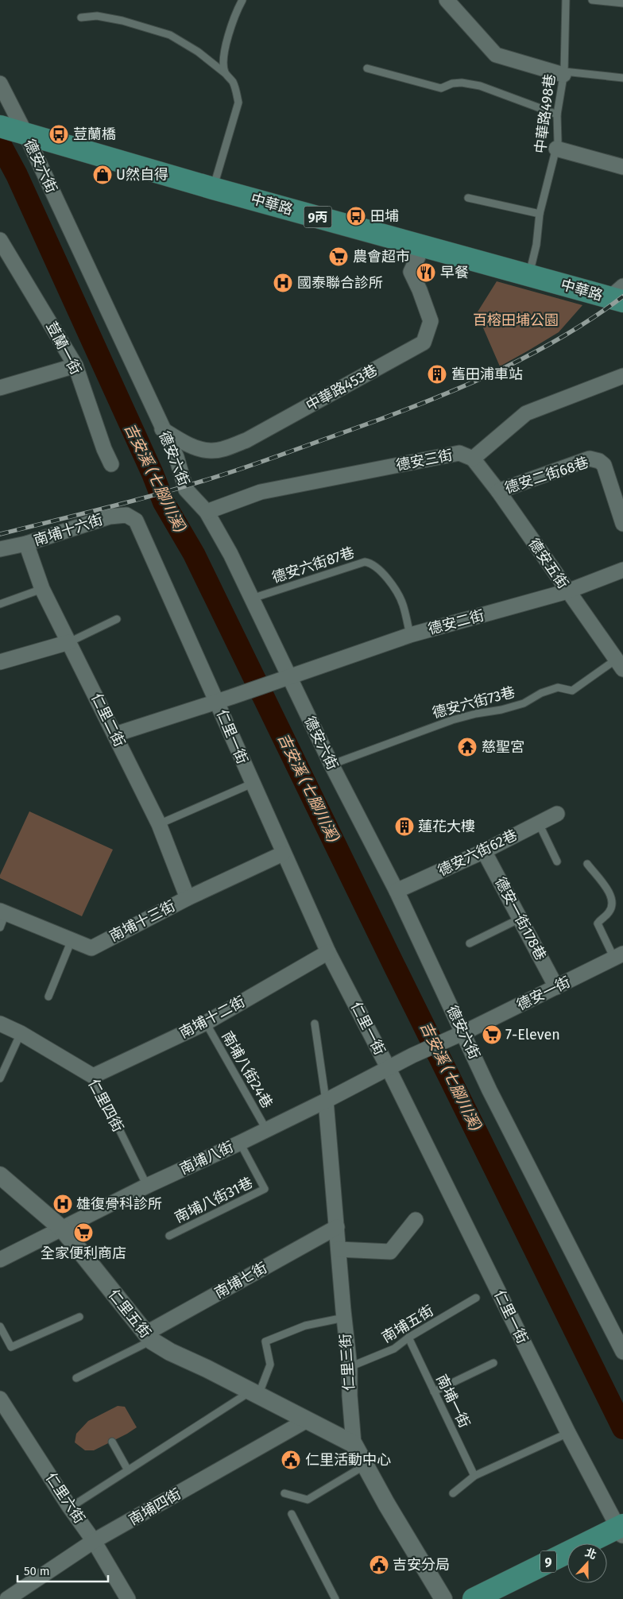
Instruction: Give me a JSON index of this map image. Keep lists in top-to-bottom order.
{
  "streets": {
    "main road": ["中華路", "9丙", "9"],
    "street": [
      "德安六街",
      "荳蘭一街",
      "中華路453巷",
      "德安三街",
      "德安二街68巷",
      "南埔十六街",
      "德安五街",
      "德安二街",
      "仁里二街",
      "仁里一街",
      "德安六街62巷",
      "德安一街178巷",
      "南埔十三街",
      "德安一街",
      "南埔十二街",
      "仁里四街",
      "南埔八街",
      "南埔七街",
      "仁里五街",
      "仁里三街",
      "仁里六街",
      "南埔四街"
    ],
    "lane": [
      "中華路498巷",
      "德安六街87巷",
      "德安六街73巷",
      "南埔八街24巷",
      "南埔八街31巷",
      "南埔五街",
      "南埔一街"
    ]
  },
  "crossings": [
    ["中華路498巷", "中華路"],
    ["德安六街", "中華路"],
    ["德安六街", "中華路453巷"],
    ["德安六街", "德安三街"],
    ["德安六街", "德安六街87巷"],
    ["德安六街", "德安二街"],
    ["德安六街", "德安六街73巷"],
    ["德安六街", "德安六街62巷"],
    ["德安六街", "德安一街"],
    ["中華路", "中華路453巷"],
    ["德安三街", "德安五街"],
    ["德安二街68巷", "德安五街"],
    ["南埔十六街", "仁里二街"],
    ["南埔十六街", "仁里一街"],
    ["德安五街", "德安二街"],
    ["德安五街", "德安六街73巷"],
    ["德安六街87巷", "德安二街"],
    ["德安二街", "仁里二街"],
    ["德安二街", "仁里一街"],
    ["仁里二街", "南埔十三街"],
    ["仁里一街", "南埔十三街"],
    ["仁里一街", "南埔十二街"],
    ["仁里一街", "南埔八街"],
    ["仁里一街", "9"],
    ["德安六街62巷", "德安一街178巷"],
    ["德安一街178巷", "德安一街"],
    ["德安一街", "南埔八街"],
    ["南埔十二街", "南埔八街24巷"],
    ["南埔十二街", "仁里四街"],
    ["南埔八街24巷", "南埔八街"],
    ["仁里四街", "南埔八街"],
    ["南埔八街", "南埔八街31巷"],
    ["南埔八街", "仁里五街"],
    ["南埔八街", "仁里三街"],
    ["南埔七街", "仁里五街"],
    ["南埔七街", "仁里三街"],
    ["仁里五街", "仁里三街"],
    ["仁里五街", "南埔四街"],
    ["南埔五街", "仁里三街"],
    ["南埔五街", "南埔一街"],
    ["仁里六街", "南埔四街"]
  ],
  "water": ["吉安溪 (七腳川溪)"],
  "parks": ["百榕田埔公園"],
  "places": {
    "bus stop": ["荳蘭橋", "田埔"],
    "shop": ["U然自得"],
    "supermarket": ["農會超市", "7-Eleven", "全家便利商店"],
    "restaurant": ["早餐"],
    "hospital": ["國泰聯合診所", "雄復骨科診所"],
    "building": ["舊田浦車站", "蓮花大樓"],
    "temple": ["慈聖宮"],
    "public building": ["仁里活動中心", "吉安分局"]
  },
  "scale_bar": "50 m",
  "north": "top"
}
